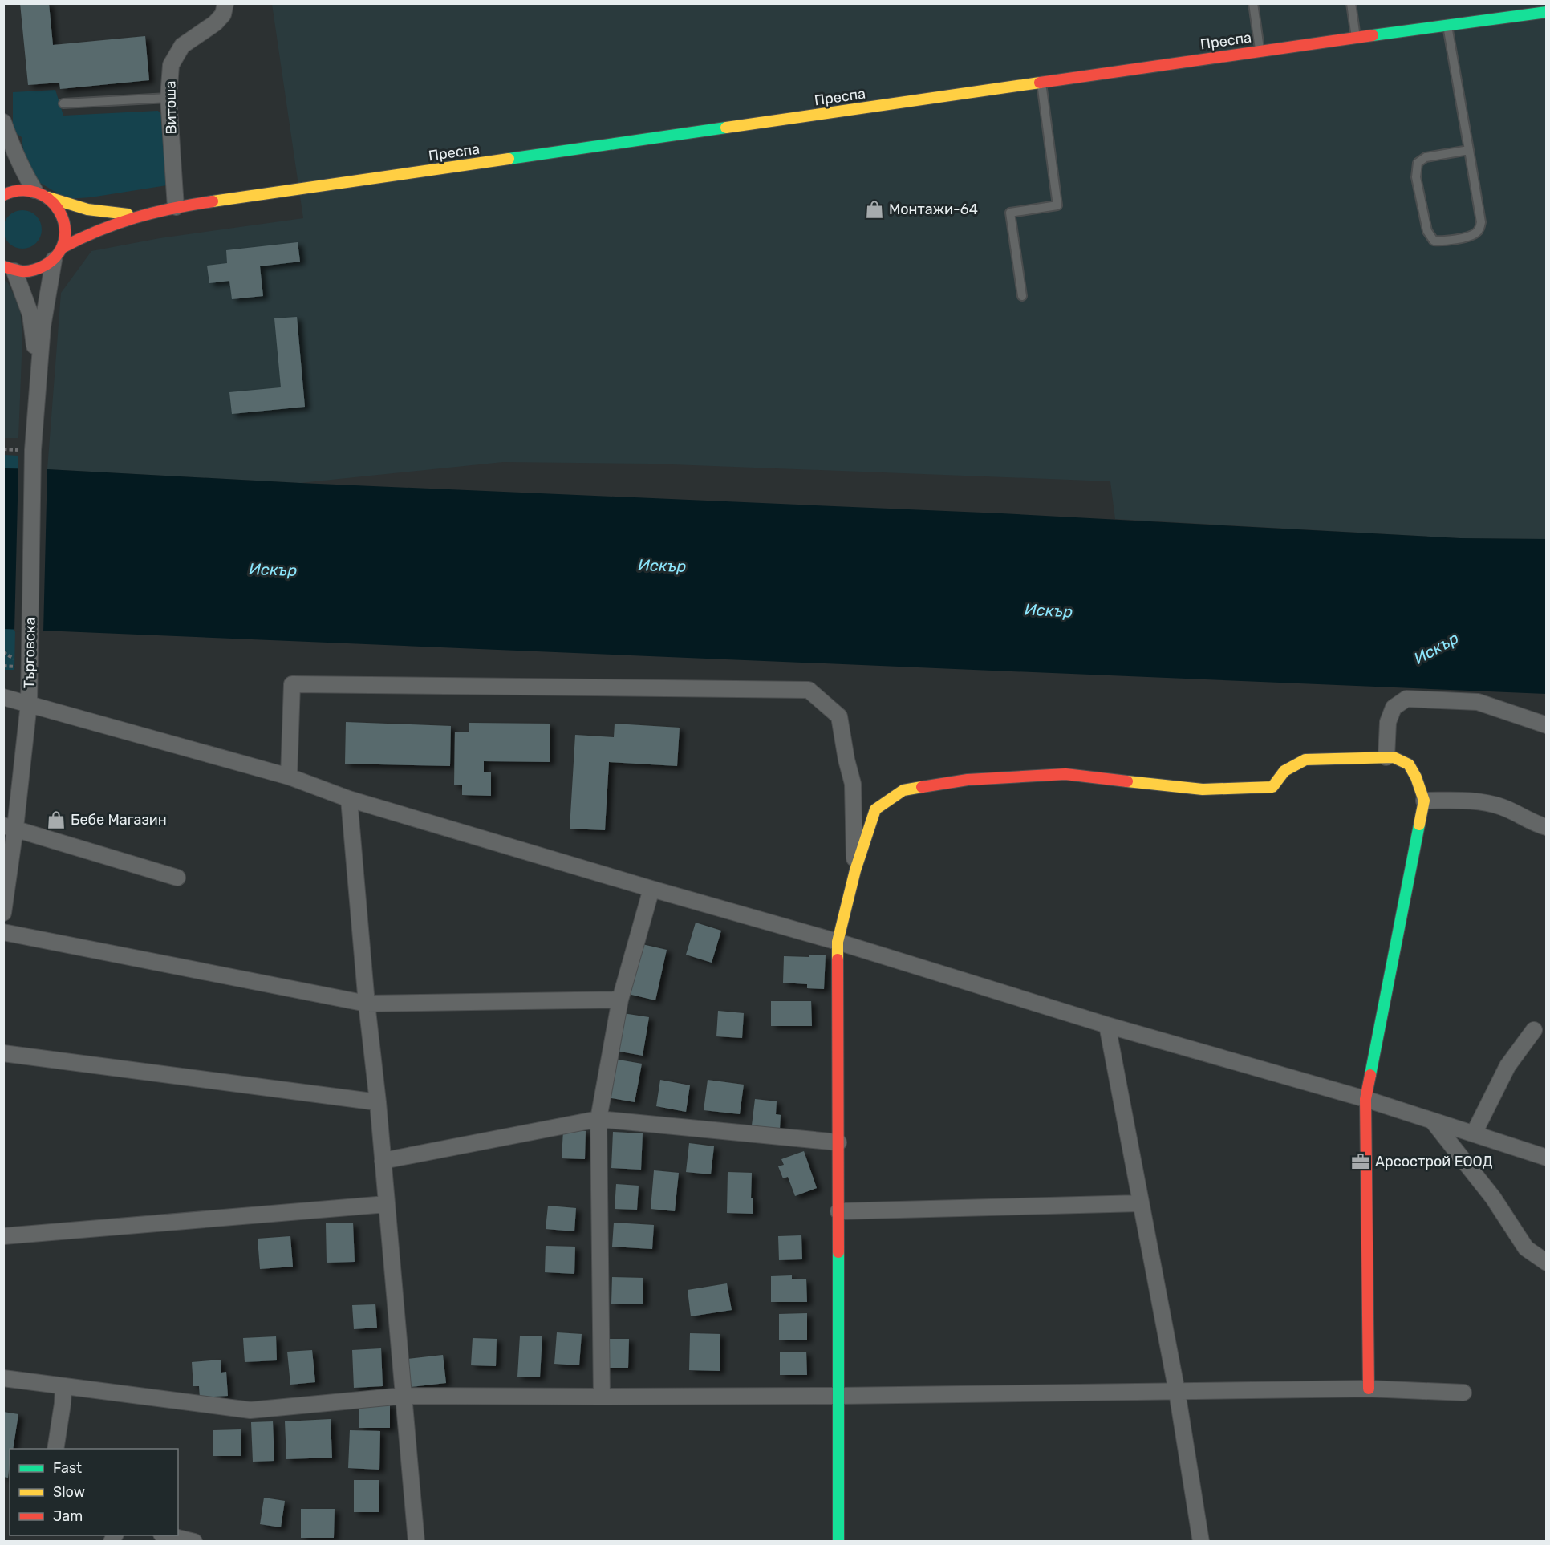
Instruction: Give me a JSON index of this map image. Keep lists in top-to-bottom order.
{
  "streets": {
    "street": ["Преспа", "Витоша", "Търговска"]
  },
  "crossings": [
    ["Преспа", "Витоша"],
    ["Преспа", "Търговска"]
  ],
  "water": ["Искър"],
  "places": {
    "shop": ["Монтажи-64", "Бебе Магазин"],
    "office": ["Арсострой ЕООД"]
  },
  "legend": ["Fast", "Slow", "Jam"]
}
